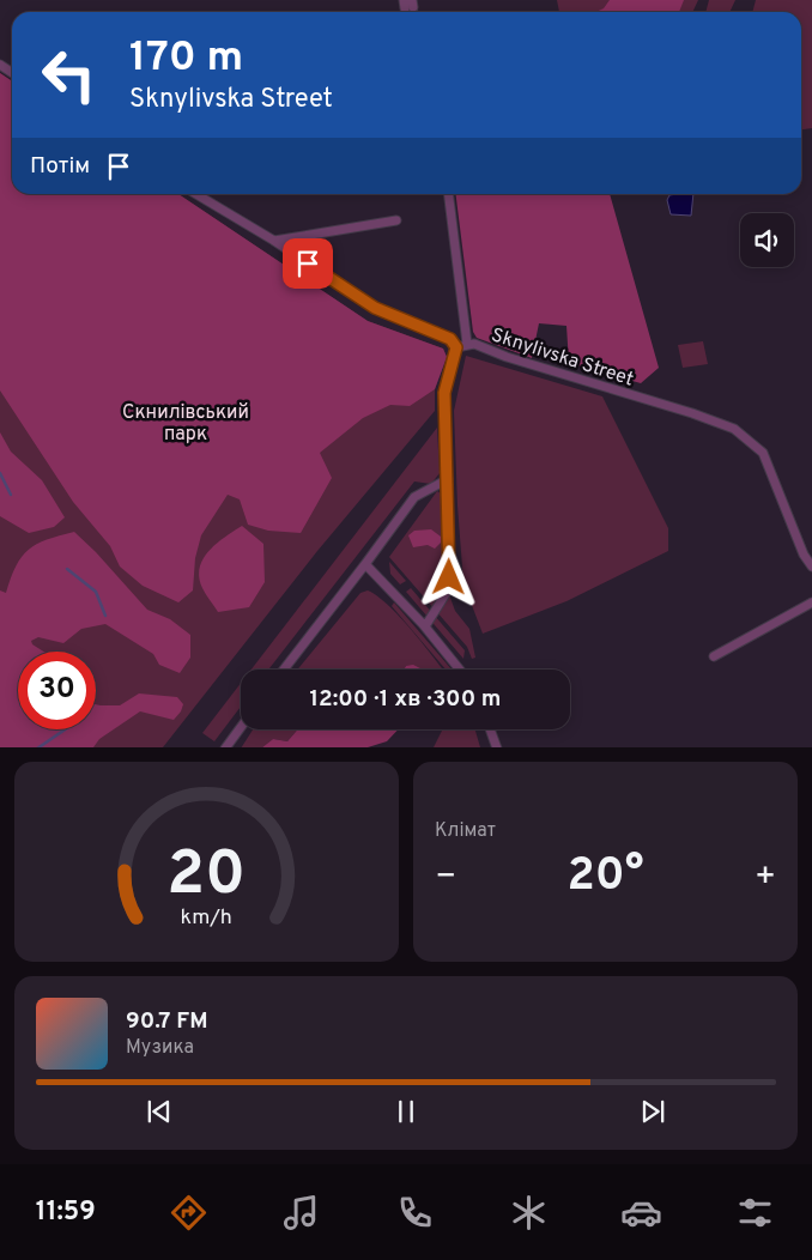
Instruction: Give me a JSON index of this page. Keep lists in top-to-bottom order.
{
  "streets": {
    "street": ["Sknylivska Street"]
  },
  "parks": ["Скнилівський парк"],
  "page": {
    "turn": ["170 m", "Sknylivska Street"],
    "then": "Потім",
    "limit": "30",
    "trip": "12:00 · 1 хв · 300 m",
    "tile": "Клімат",
    "heat": ["−", "20°", "+"],
    "song": ["90.7 FM", "Музика"],
    "tabs": "11:59",
    "gauge": ["20", "km/h"]
  }
}
